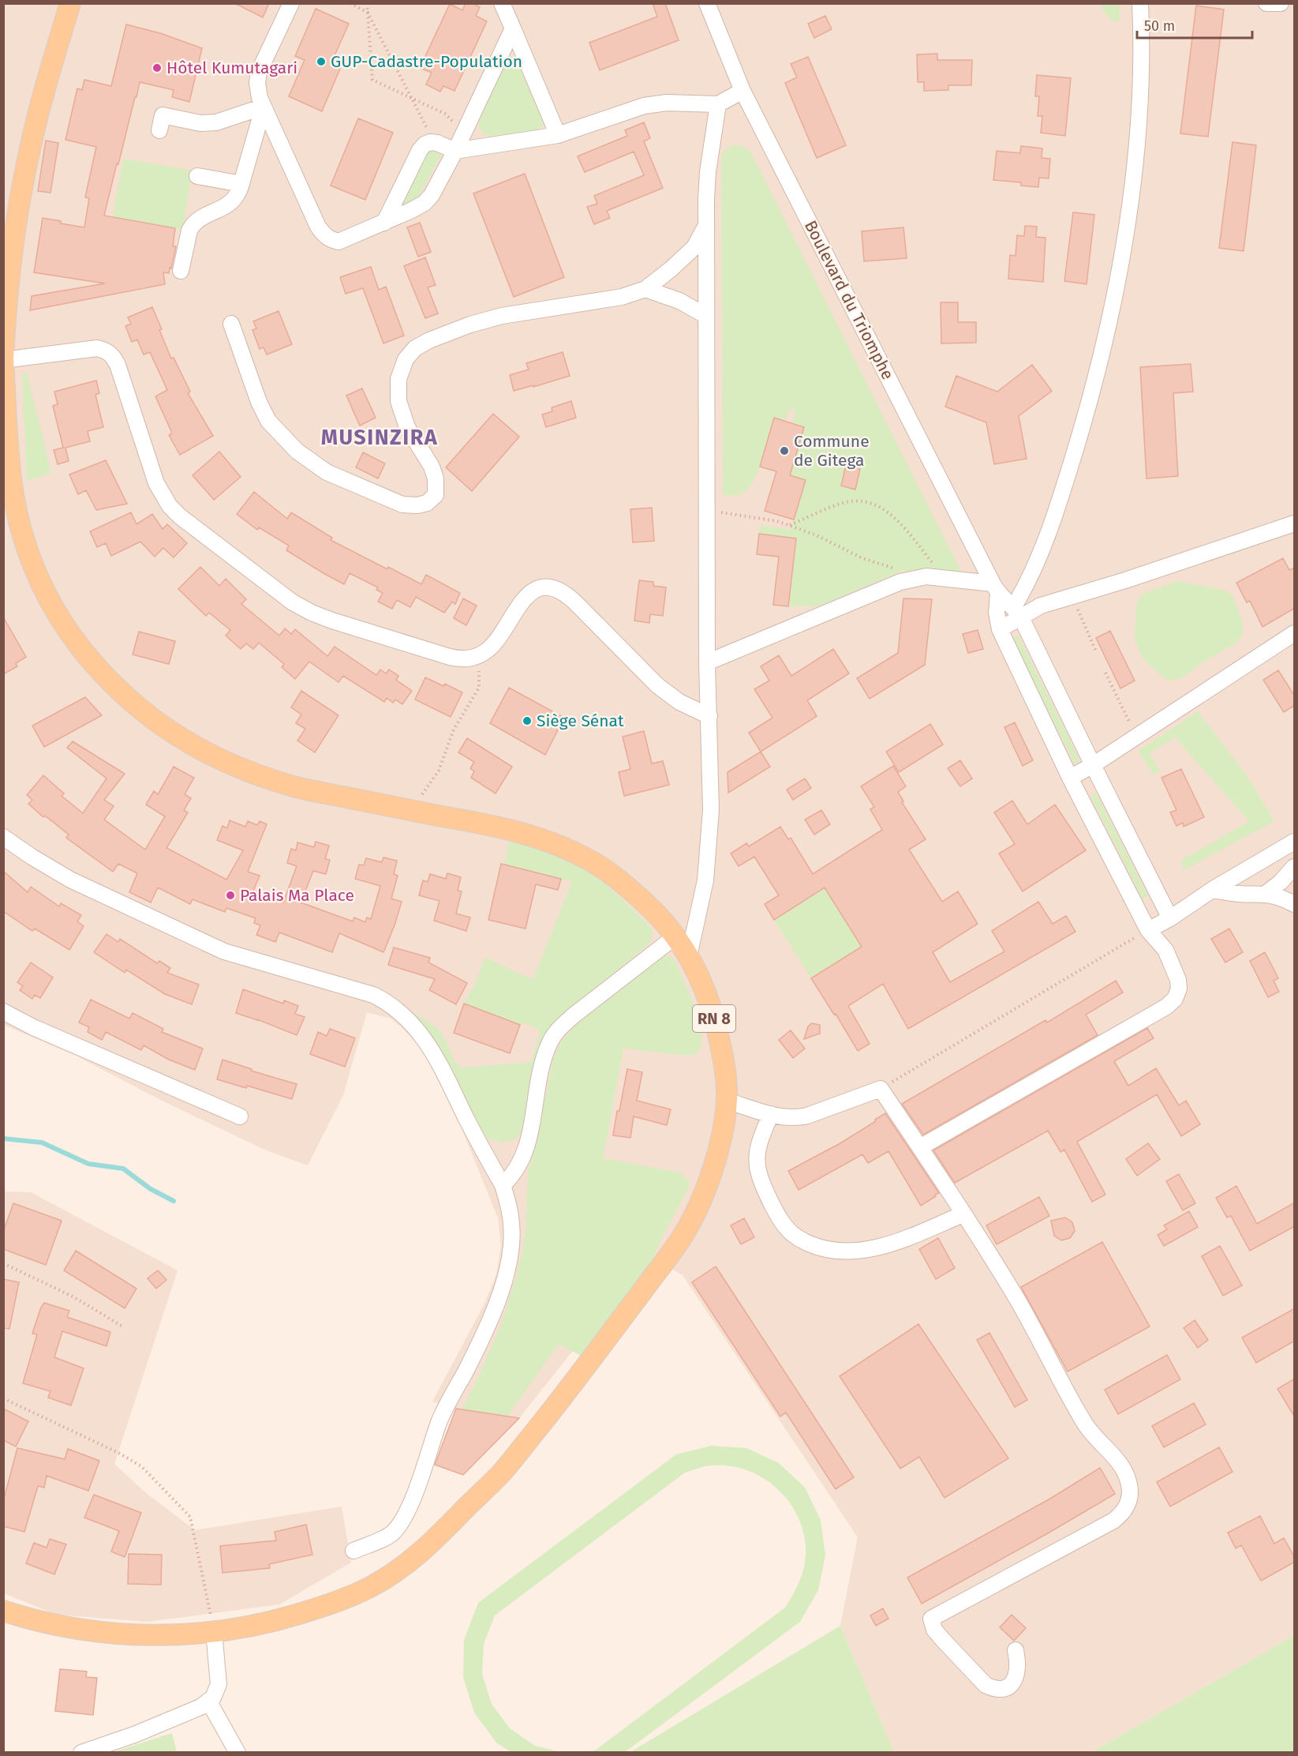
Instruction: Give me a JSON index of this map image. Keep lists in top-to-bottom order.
{
  "streets": {
    "main road": ["RN 8"],
    "street": ["Boulevard du Triomphe"]
  },
  "districts": ["MUSINZIRA"],
  "places": [
    "GUP-Cadastre-Population",
    "Hôtel Kumutagari",
    "Commune de Gitega",
    "Siège Sénat",
    "Palais Ma Place"
  ],
  "scale_bar": "50 m"
}
